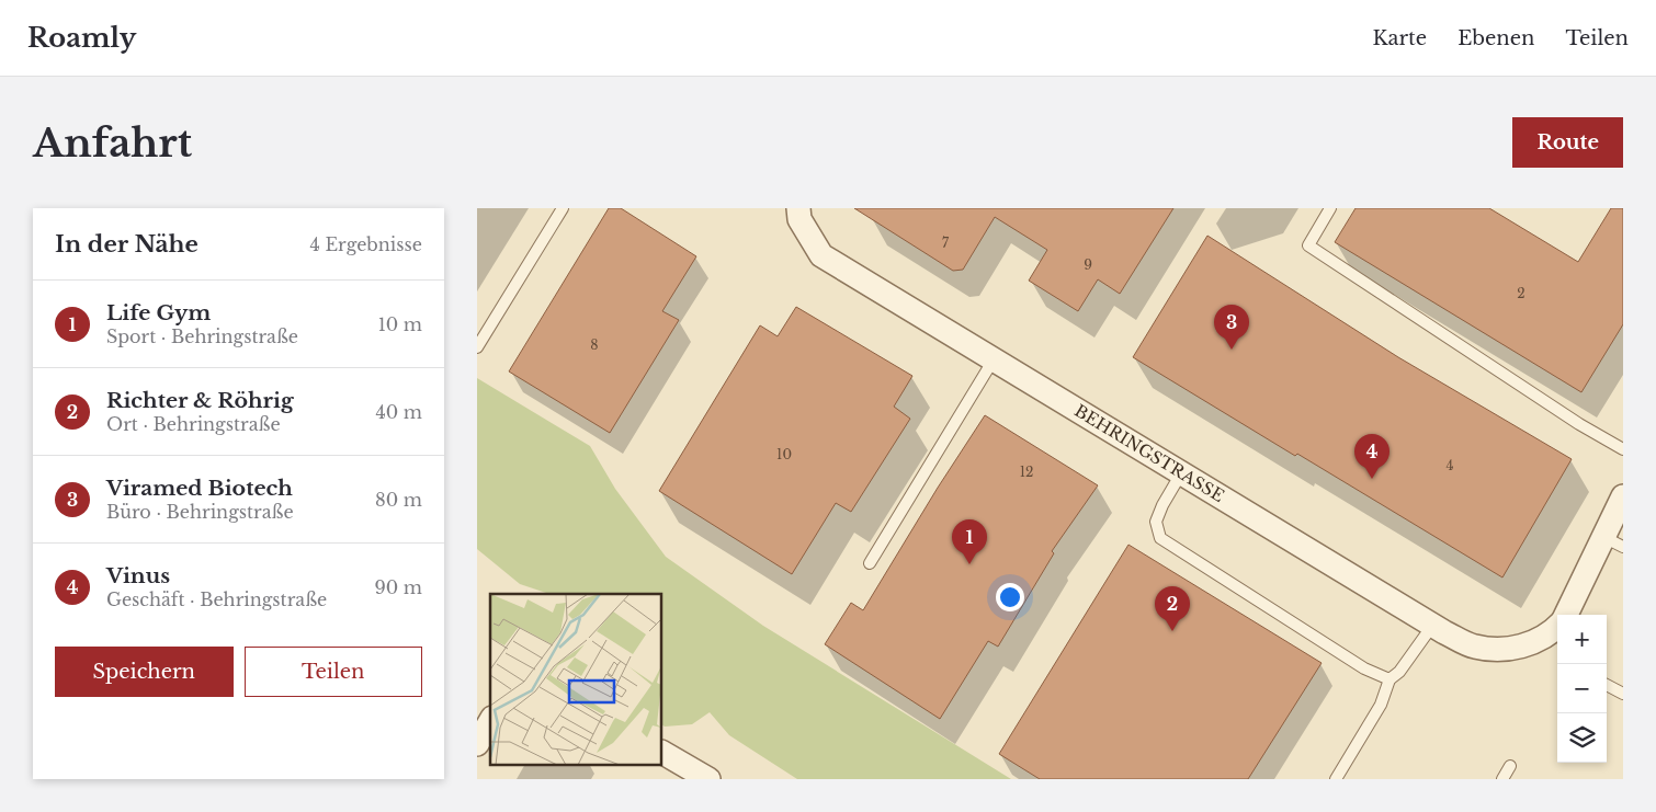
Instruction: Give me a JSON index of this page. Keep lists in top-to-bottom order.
{
  "streets": {
    "street": ["BEHRINGSTRASSE"]
  },
  "house_numbers": [
    "7",
    "9",
    "2",
    "8",
    "10",
    "4",
    "12"
  ],
  "page": {
    "header": "Roamly",
    "nav": ["Karte", "Ebenen", "Teilen"],
    "buttons": [
      "Route",
      ["Speichern", "Teilen"]
    ],
    "title": "Anfahrt",
    "heading": ["In der Nähe", "4 Ergebnisse"],
    "list": [
      {
        "mark": "1",
        "name": "Life Gym",
        "note": "Sport · Behringstraße",
        "value": "10 m"
      },
      {
        "mark": "2",
        "name": "Richter & Röhrig",
        "note": "Ort · Behringstraße",
        "value": "40 m"
      },
      {
        "mark": "3",
        "name": "Viramed Biotech",
        "note": "Büro · Behringstraße",
        "value": "80 m"
      },
      {
        "mark": "4",
        "name": "Vinus",
        "note": "Geschäft · Behringstraße",
        "value": "90 m"
      }
    ],
    "pins": [
      "3",
      "4",
      "1",
      "2"
    ],
    "map_buttons": ["+", "−"]
  }
}
